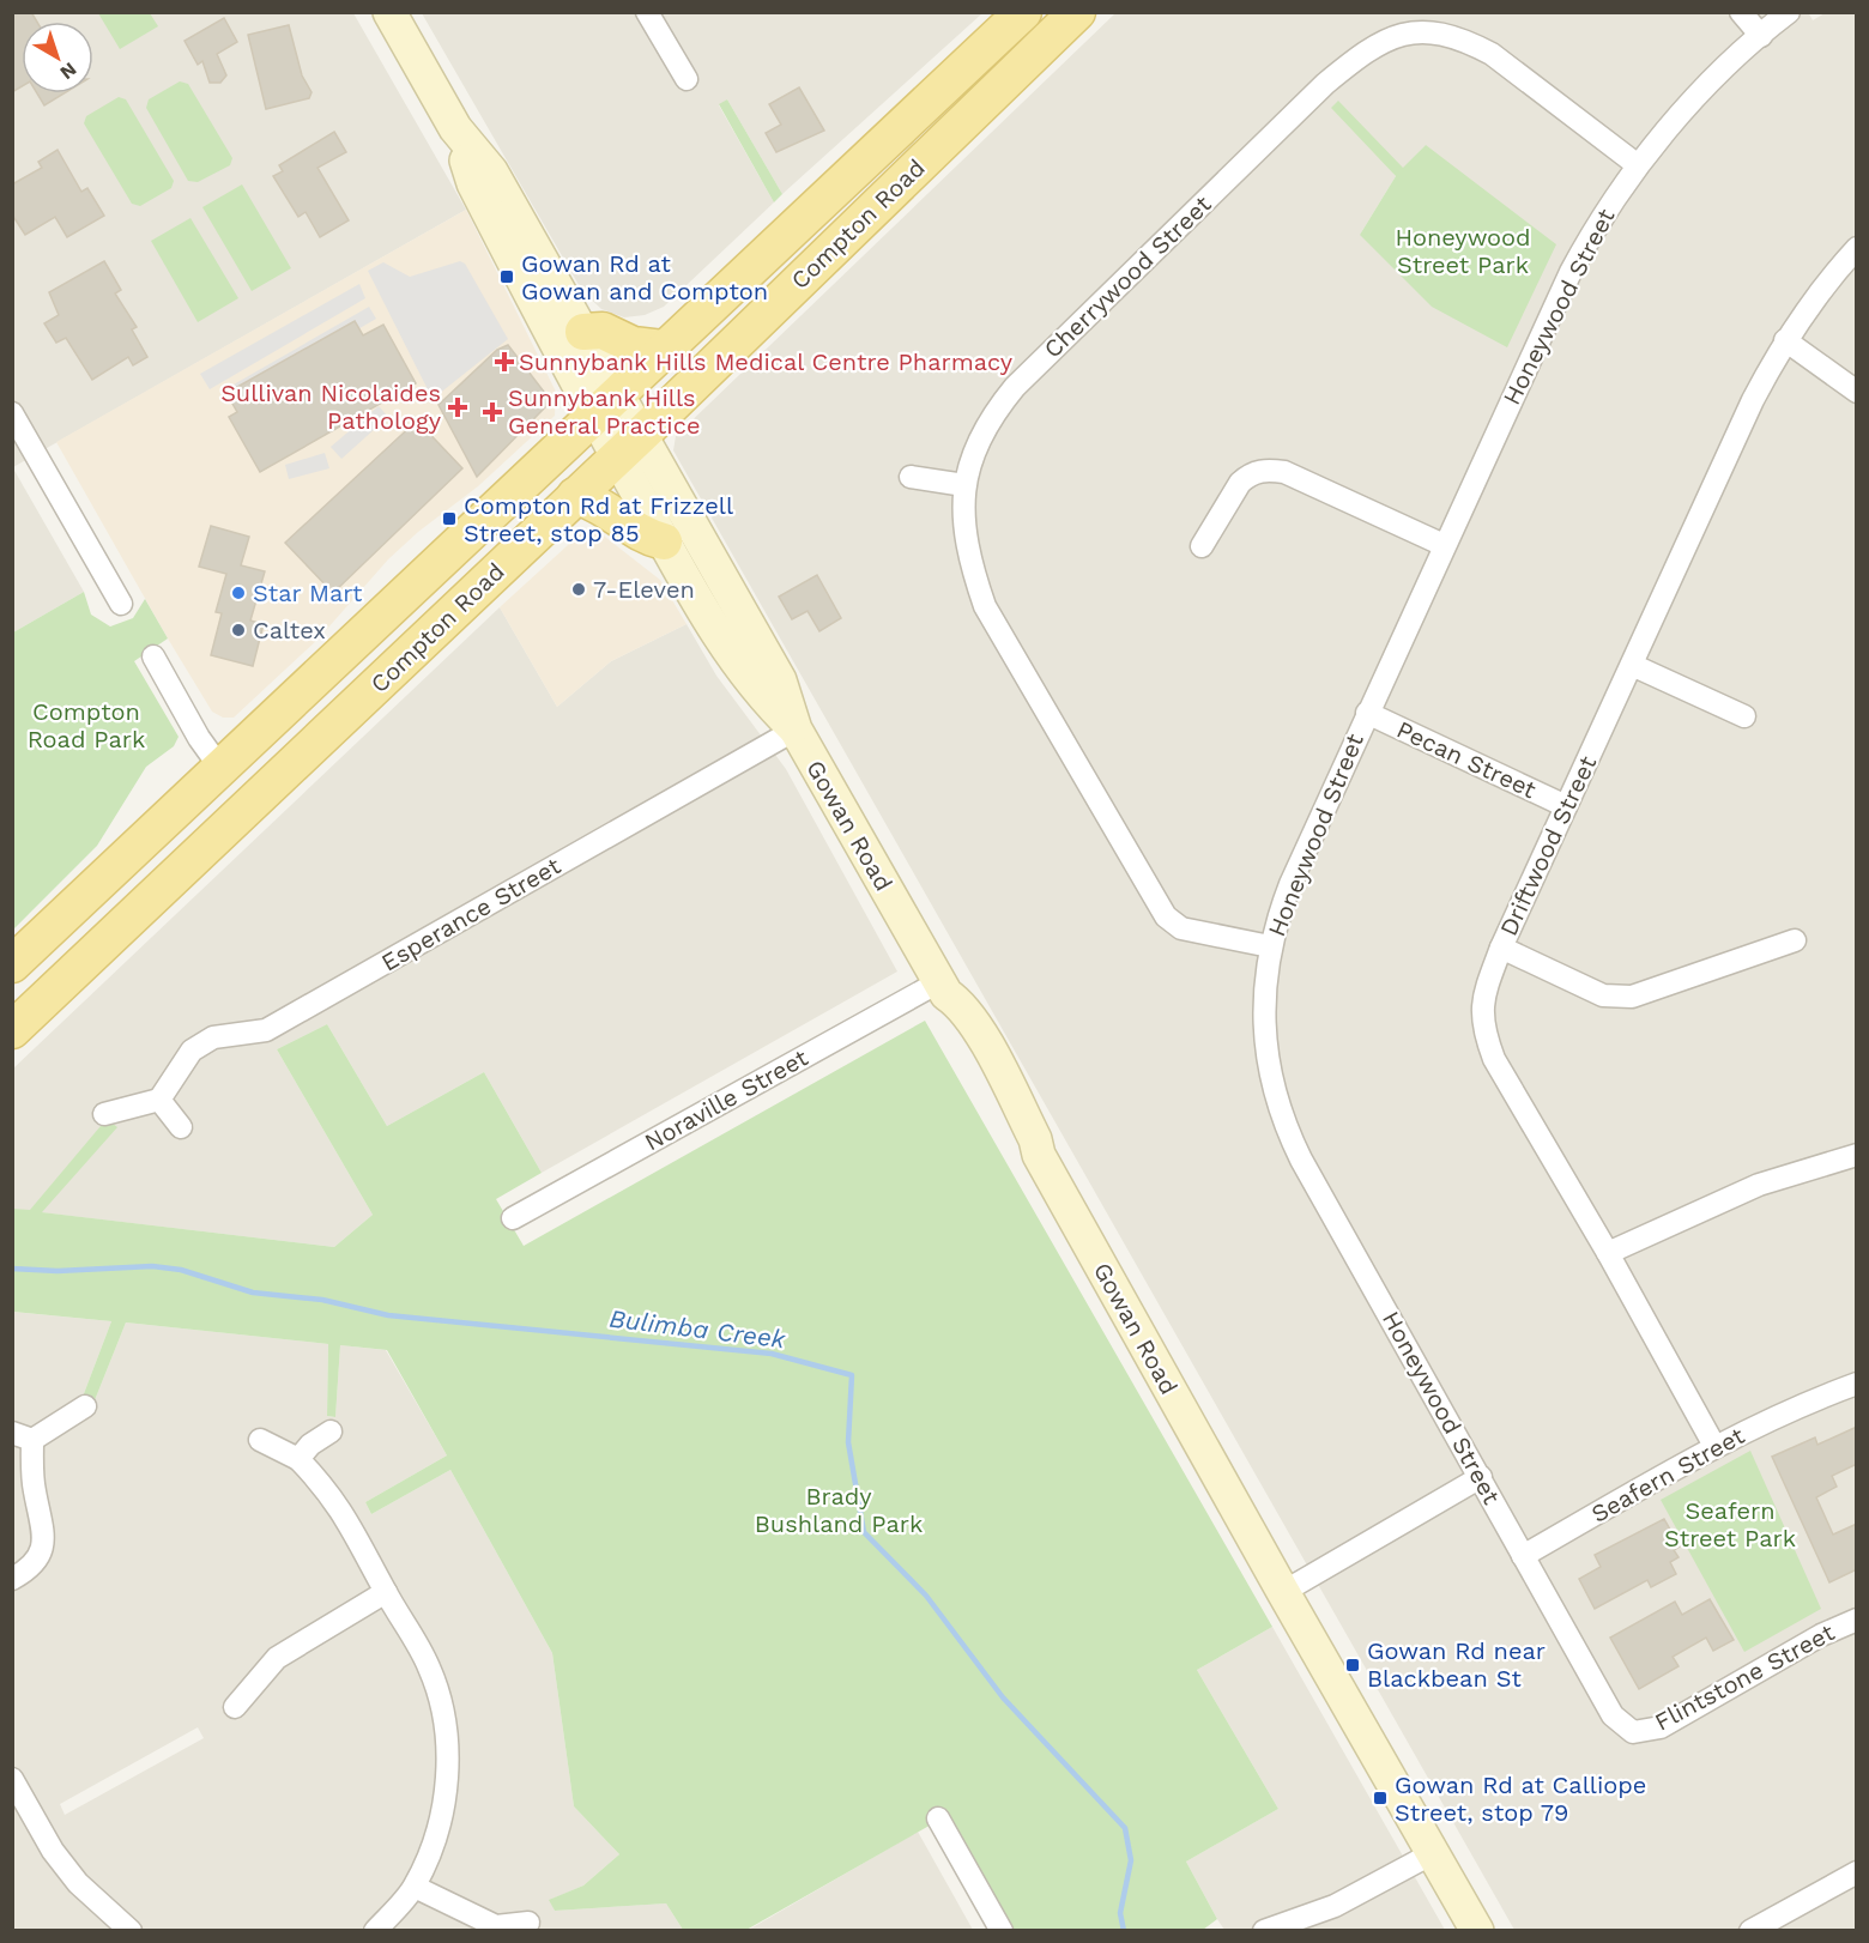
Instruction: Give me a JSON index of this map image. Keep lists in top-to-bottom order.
{
  "streets": {
    "main road": ["Compton Road", "Gowan Road"],
    "street": [
      "Cherrywood Street",
      "Honeywood Street",
      "Pecan Street",
      "Driftwood Street",
      "Esperance Street",
      "Noraville Street",
      "Seafern Street",
      "Flintstone Street"
    ]
  },
  "crossings": [
    ["Compton Road", "Gowan Road"],
    ["Cherrywood Street", "Honeywood Street"],
    ["Honeywood Street", "Pecan Street"],
    ["Honeywood Street", "Seafern Street"],
    ["Honeywood Street", "Flintstone Street"],
    ["Pecan Street", "Driftwood Street"],
    ["Gowan Road", "Esperance Street"],
    ["Gowan Road", "Noraville Street"],
    ["Driftwood Street", "Seafern Street"]
  ],
  "water": ["Bulimba Creek"],
  "parks": [
    "Honeywood Street Park",
    "Compton Road Park",
    "Brady Bushland Park",
    "Seafern Street Park"
  ],
  "places": {
    "transit": [
      "Gowan Rd at Gowan and Compton",
      "Compton Rd at Frizzell Street, stop 85",
      "Gowan Rd near Blackbean St",
      "Gowan Rd at Calliope Street, stop 79"
    ],
    "health": ["Sunnybank Hills Medical Centre Pharmacy", "Sullivan Nicolaides Pathology", "Sunnybank Hills General Practice"],
    "other": ["7-Eleven", "Star Mart", "Caltex"]
  },
  "north": "bottom right"
}
